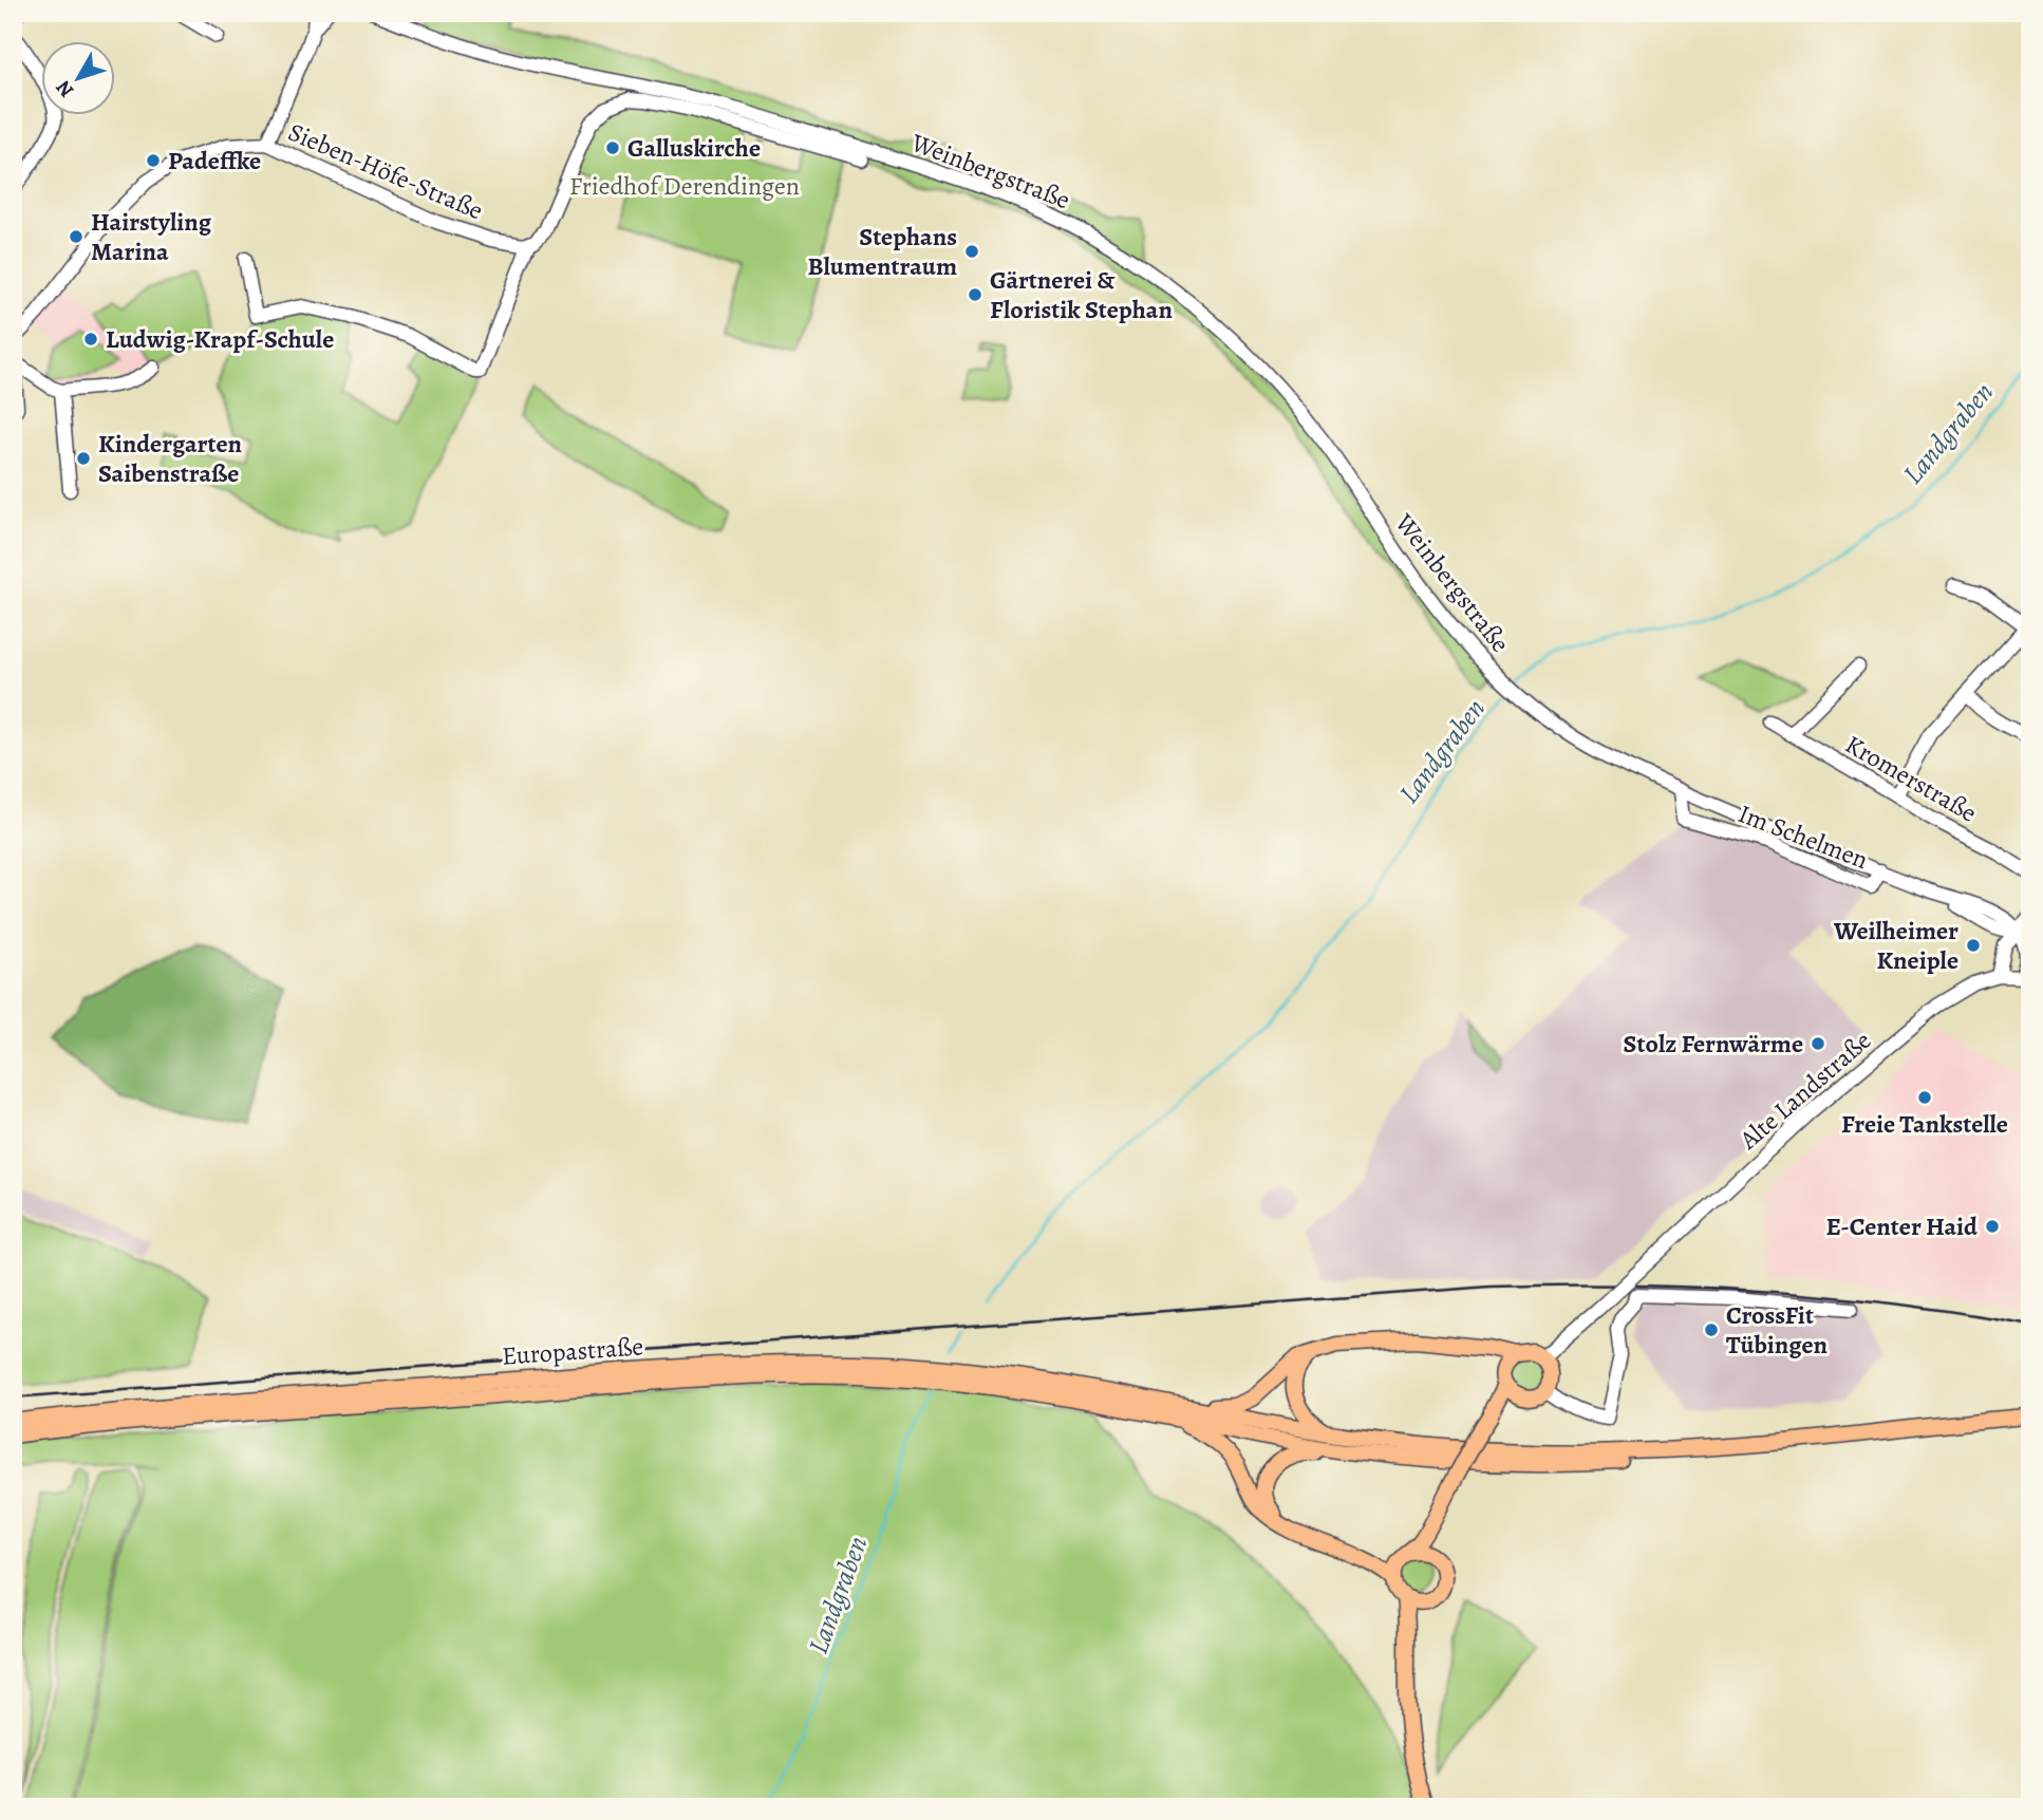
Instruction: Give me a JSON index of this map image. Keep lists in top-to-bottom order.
{
  "streets": {
    "main road": ["Europastraße"],
    "street": [
      "Sieben-Höfe-Straße",
      "Weinbergstraße",
      "Kromerstraße",
      "Im Schelmen",
      "Alte Landstraße"
    ]
  },
  "crossings": [
    ["Weinbergstraße", "Im Schelmen"]
  ],
  "water": ["Landgraben"],
  "parks": ["Friedhof Derendingen"],
  "places": [
    "Galluskirche",
    "Padeffke",
    "Hairstyling Marina",
    "Stephans Blumentraum",
    "Gärtnerei & Floristik Stephan",
    "Ludwig-Krapf-Schule",
    "Kindergarten Saibenstraße",
    "Weilheimer Kneiple",
    "Stolz Fernwärme",
    "Freie Tankstelle",
    "E-Center Haid",
    "CrossFit Tübingen"
  ],
  "north": "bottom left"
}
